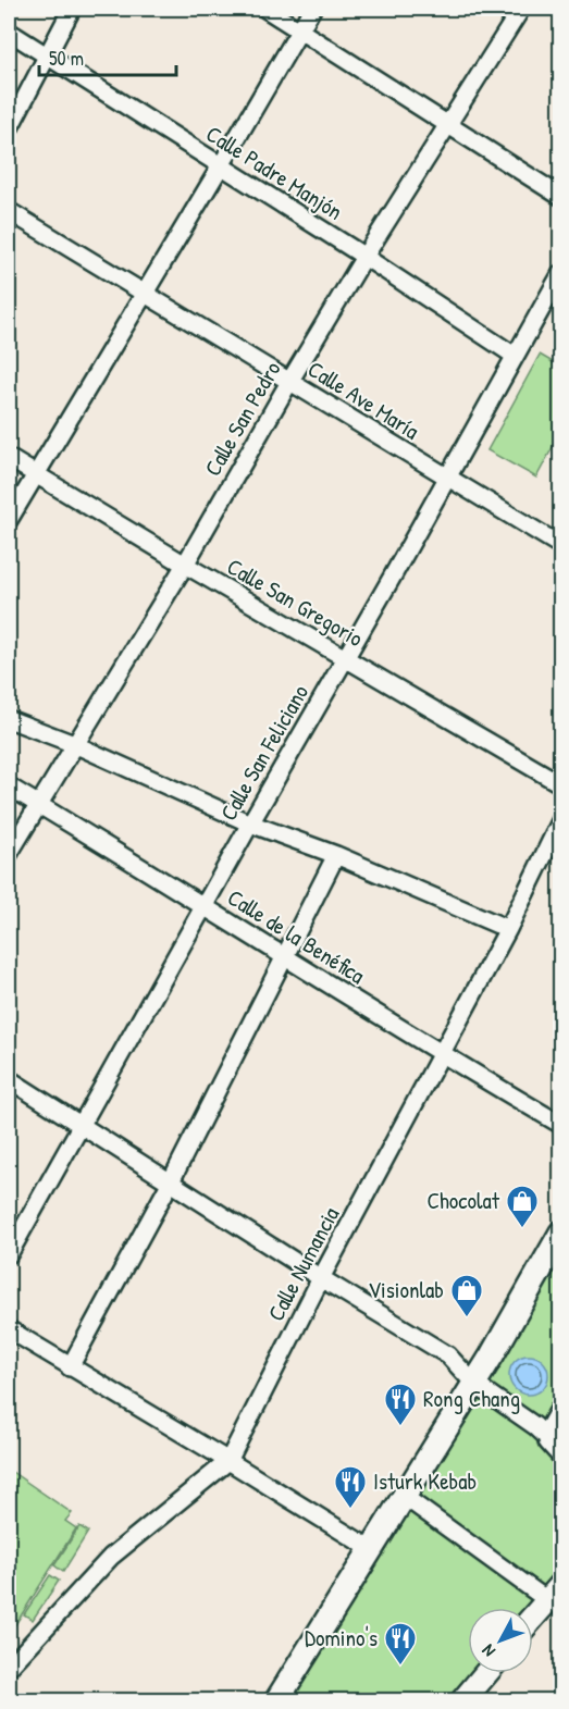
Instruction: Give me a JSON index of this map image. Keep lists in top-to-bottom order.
{
  "streets": {
    "street": [
      "Calle Padre Manjón",
      "Calle Ave María",
      "Calle San Pedro",
      "Calle San Gregorio",
      "Calle San Feliciano",
      "Calle de la Benéfica",
      "Calle Numancia"
    ]
  },
  "crossings": [
    ["Calle Padre Manjón", "Calle San Pedro"],
    ["Calle Padre Manjón", "Calle San Feliciano"],
    ["Calle Ave María", "Calle San Pedro"],
    ["Calle Ave María", "Calle San Feliciano"],
    ["Calle San Pedro", "Calle San Gregorio"],
    ["Calle San Pedro", "Calle de la Benéfica"],
    ["Calle San Gregorio", "Calle San Feliciano"],
    ["Calle San Feliciano", "Calle de la Benéfica"],
    ["Calle de la Benéfica", "Calle Numancia"]
  ],
  "places": {
    "shop": ["Chocolat", "Visionlab"],
    "restaurant": ["Rong Chang", "Isturk Kebab", "Domino's"]
  },
  "scale_bar": "50 m",
  "north": "bottom left"
}
